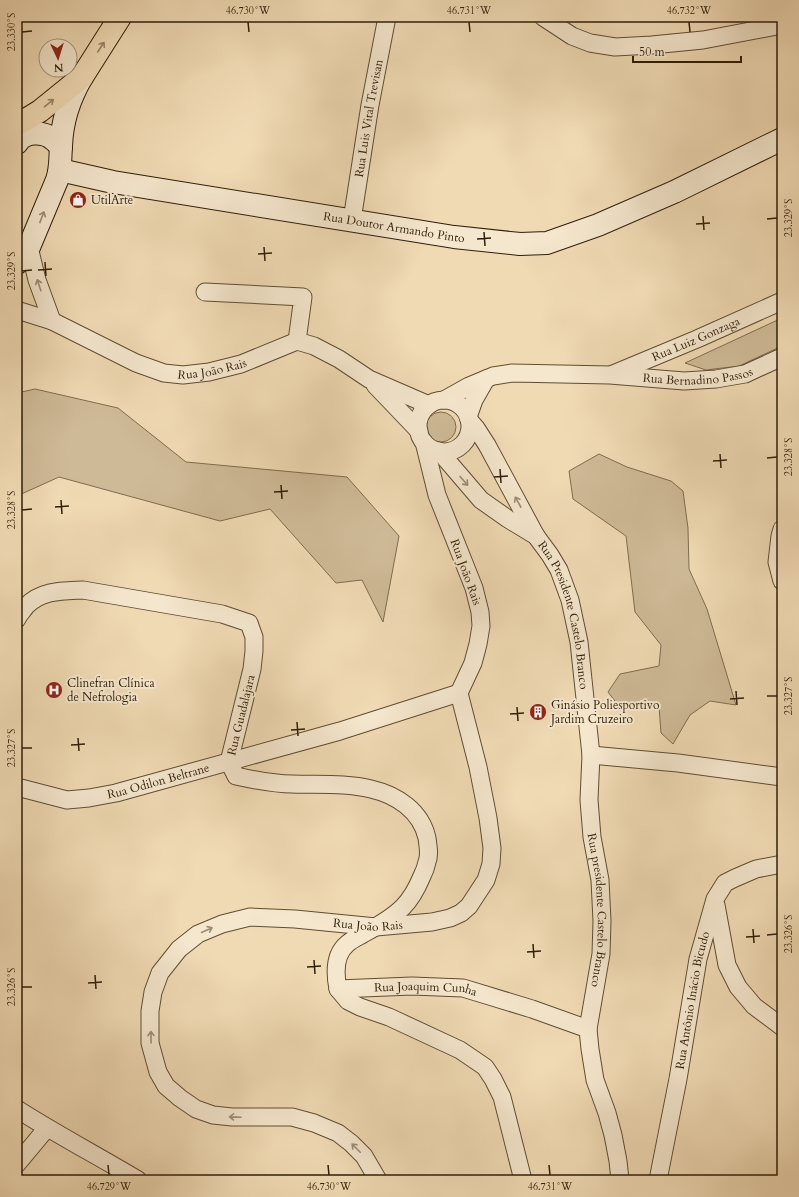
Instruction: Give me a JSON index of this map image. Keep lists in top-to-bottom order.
{
  "streets": {
    "main road": ["Rua Doutor Armando Pinto"],
    "street": [
      "Rua Luis Vital Trevisan",
      "Rua Luiz Gonzaga",
      "Rua João Rais",
      "Rua Bernadino Passos",
      "Rua Presidente Castelo Branco",
      "Rua Guadalajara",
      "Rua Odilon Beltrane",
      "Rua presidente Castelo Branco",
      "Rua Joaquim Cunha",
      "Rua Antônio Inácio Bicudo"
    ]
  },
  "crossings": [
    ["Rua Luis Vital Trevisan", "Rua Doutor Armando Pinto"],
    ["Rua Luiz Gonzaga", "Rua Bernadino Passos"],
    ["Rua João Rais", "Rua Bernadino Passos"],
    ["Rua João Rais", "Rua Presidente Castelo Branco"],
    ["Rua João Rais", "Rua Guadalajara"],
    ["Rua João Rais", "Rua Odilon Beltrane"],
    ["Rua Bernadino Passos", "Rua Presidente Castelo Branco"],
    ["Rua Presidente Castelo Branco", "Rua presidente Castelo Branco"],
    ["Rua Guadalajara", "Rua Odilon Beltrane"],
    ["Rua presidente Castelo Branco", "Rua Joaquim Cunha"]
  ],
  "places": {
    "shop": ["UtilArte"],
    "hospital": ["Clinefran Clínica de Nefrologia"],
    "building": ["Ginásio Poliesportivo Jardim Cruzeiro"]
  },
  "scale_bar": "50 m",
  "north": "bottom",
  "coordinates": [
    "46.730°W",
    "46.731°W",
    "46.732°W",
    "23.330°S",
    "23.329°S",
    "23.328°S",
    "23.327°S",
    "23.326°S",
    "46.729°W"
  ]
}
